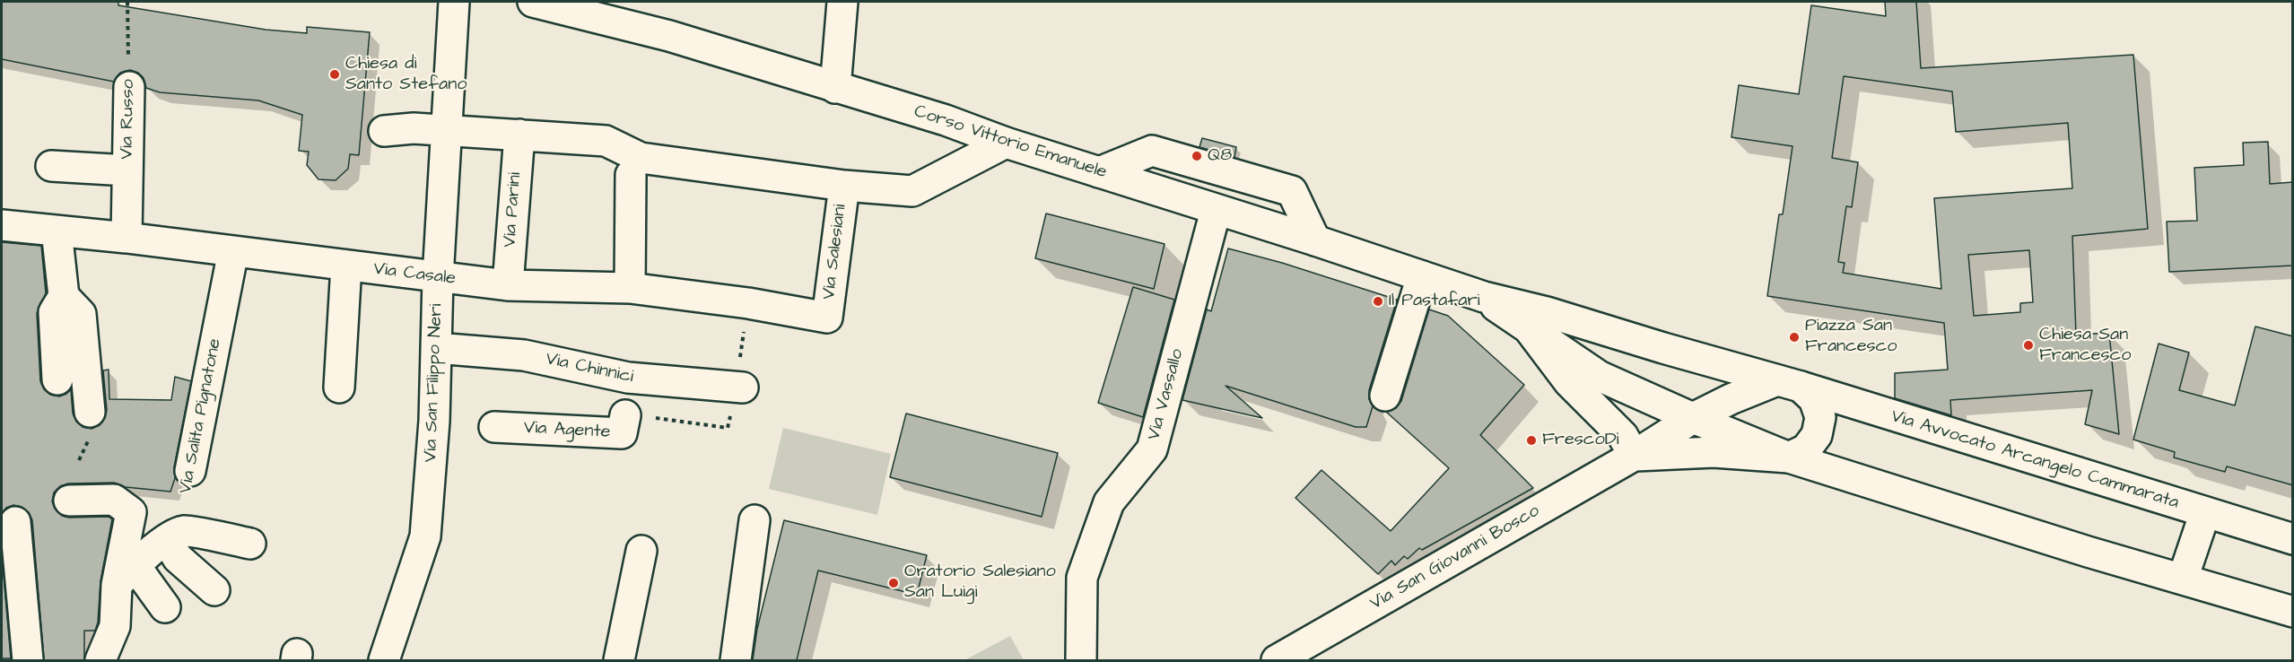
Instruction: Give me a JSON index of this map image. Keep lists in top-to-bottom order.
{
  "streets": {
    "street": [
      "Via Russo",
      "Corso Vittorio Emanuele",
      "Via Parini",
      "Via Salesiani",
      "Via Casale",
      "Via Chinnici",
      "Via San Filippo Neri",
      "Via Vassallo",
      "Via Salita Pignatone",
      "Via Agente",
      "Via Avvocato Arcangelo Cammarata",
      "Via San Giovanni Bosco"
    ]
  },
  "crossings": [
    ["Via Russo", "Via Casale"],
    ["Corso Vittorio Emanuele", "Via Vassallo"],
    ["Corso Vittorio Emanuele", "Via Avvocato Arcangelo Cammarata"],
    ["Via Parini", "Via Casale"],
    ["Via Salesiani", "Via Casale"],
    ["Via Casale", "Via San Filippo Neri"],
    ["Via Casale", "Via Salita Pignatone"],
    ["Via Chinnici", "Via San Filippo Neri"],
    ["Via Avvocato Arcangelo Cammarata", "Via San Giovanni Bosco"]
  ],
  "places": [
    "Chiesa di Santo Stefano",
    "Q8",
    "Il Pastafari",
    "Piazza San Francesco",
    "Chiesa San Francesco",
    "FrescoDì",
    "Oratorio Salesiano San Luigi"
  ]
}
